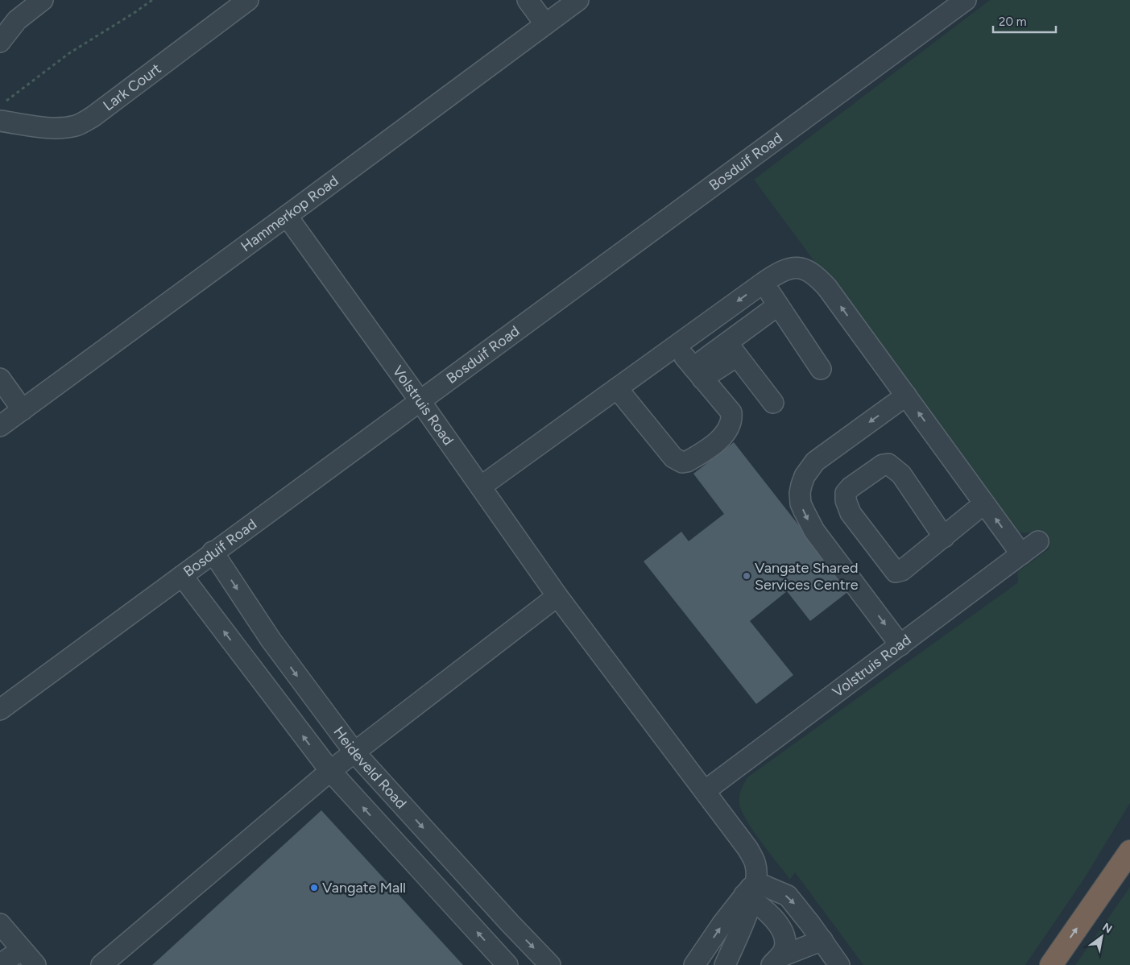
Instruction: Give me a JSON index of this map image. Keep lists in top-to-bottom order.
{
  "streets": {
    "street": [
      "Lark Court",
      "Bosduif Road",
      "Hammerkop Road",
      "Volstruis Road",
      "Heideveld Road"
    ]
  },
  "crossings": [
    ["Bosduif Road", "Volstruis Road"],
    ["Bosduif Road", "Heideveld Road"],
    ["Hammerkop Road", "Volstruis Road"]
  ],
  "places": ["Vangate Shared Services Centre", "Vangate Mall"],
  "scale_bar": "20 m",
  "north": "top right"
}
